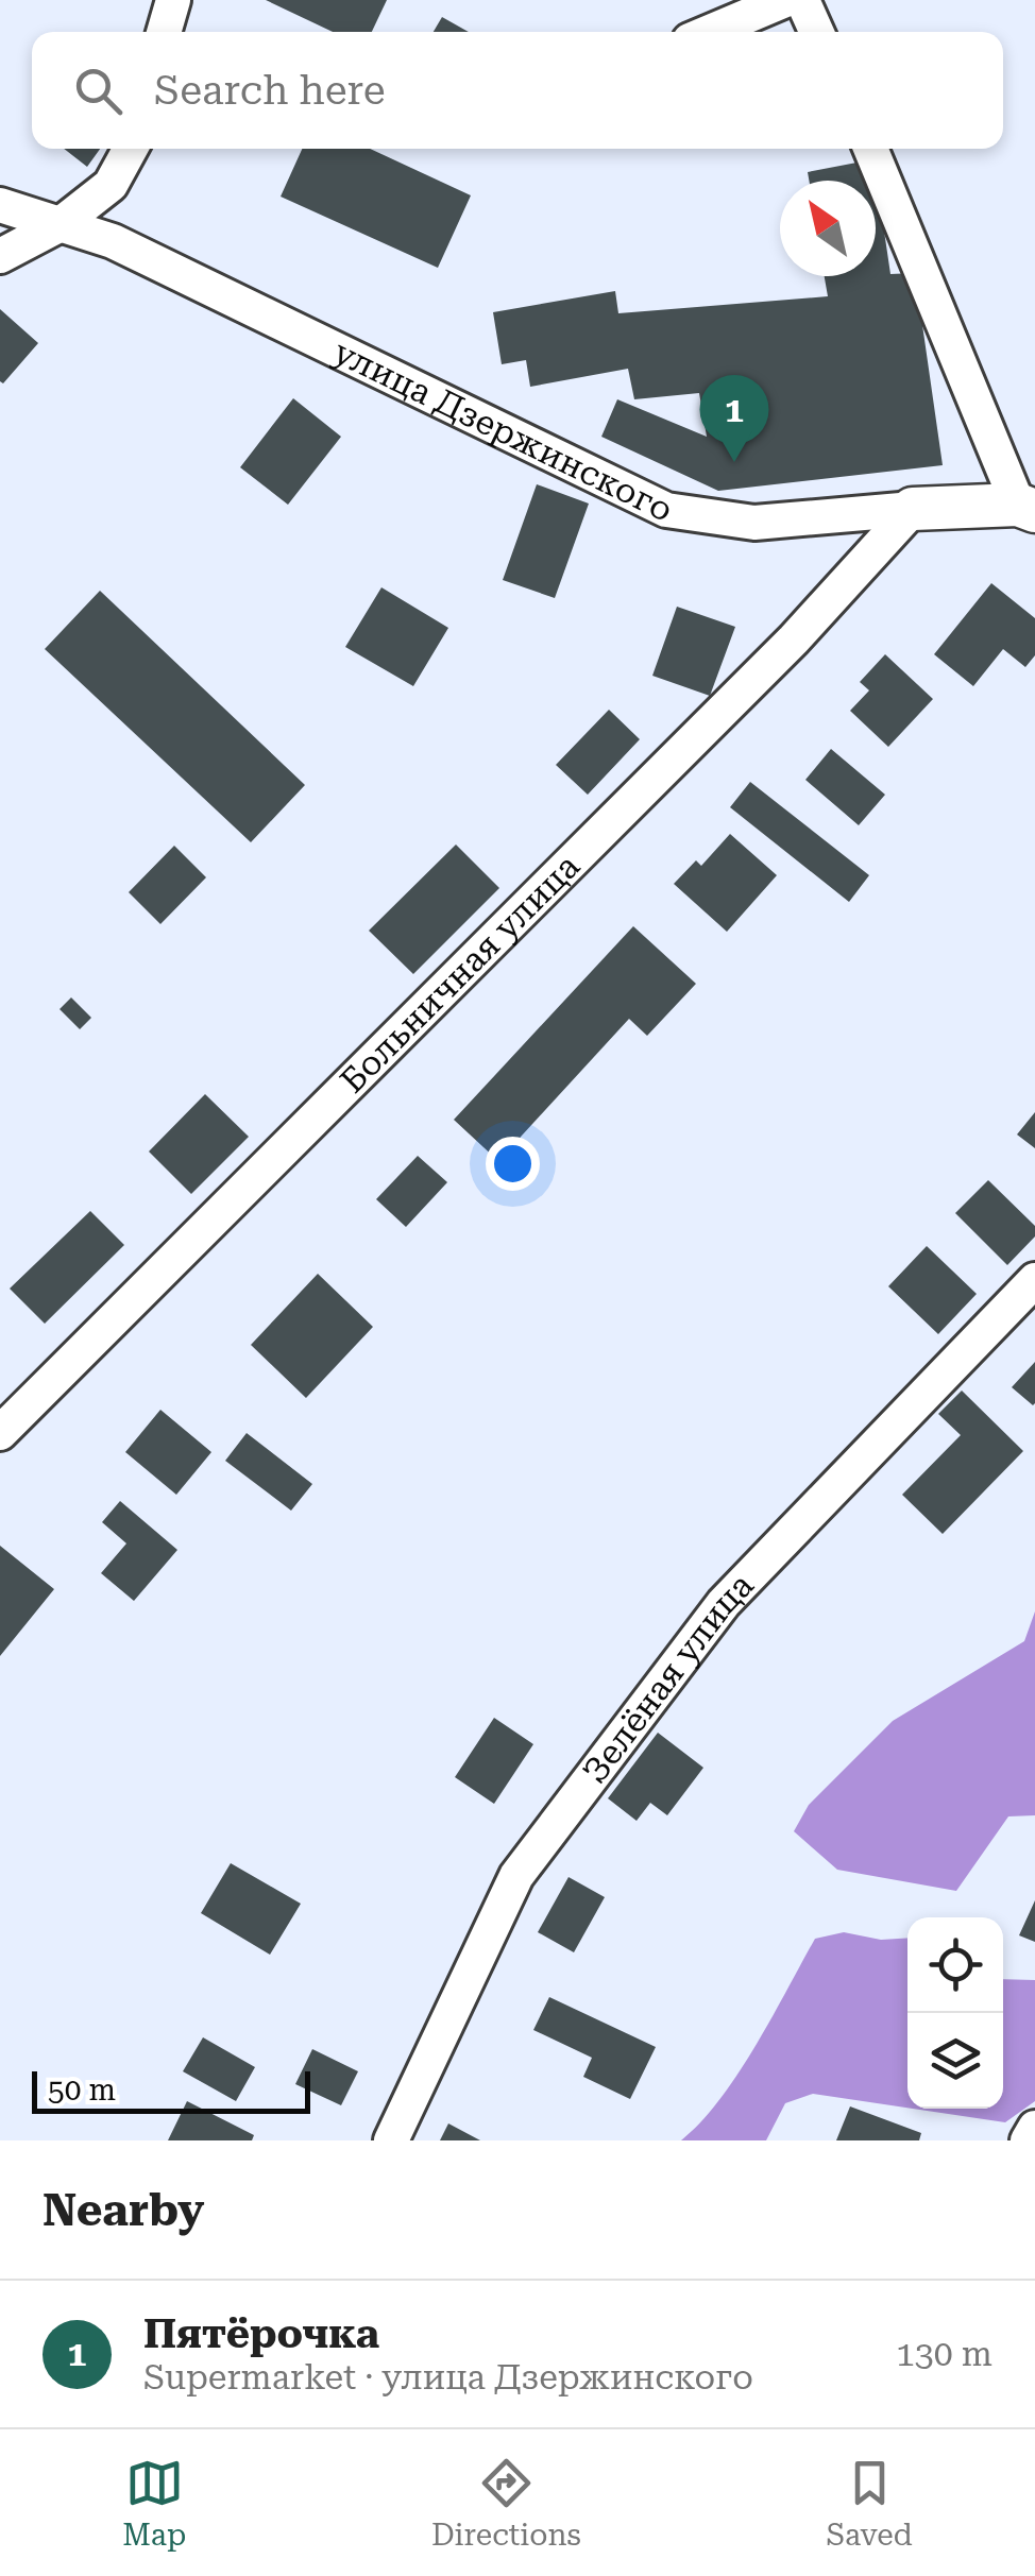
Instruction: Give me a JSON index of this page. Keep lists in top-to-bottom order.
{
  "streets": {
    "street": ["улица Дзержинского", "Больничная улица", "Зелёная улица"]
  },
  "crossings": [
    ["улица Дзержинского", "Больничная улица"]
  ],
  "scale_bar": "50 m",
  "north": "top left",
  "page": {
    "search": "Search here",
    "pins": "1",
    "scale": "50 m",
    "heading": "Nearby",
    "list": [
      {
        "mark": "1",
        "name": "Пятёрочка",
        "note": "Supermarket · улица Дзержинского",
        "value": "130 m"
      }
    ],
    "nav": ["Map", "Directions", "Saved"]
  }
}
